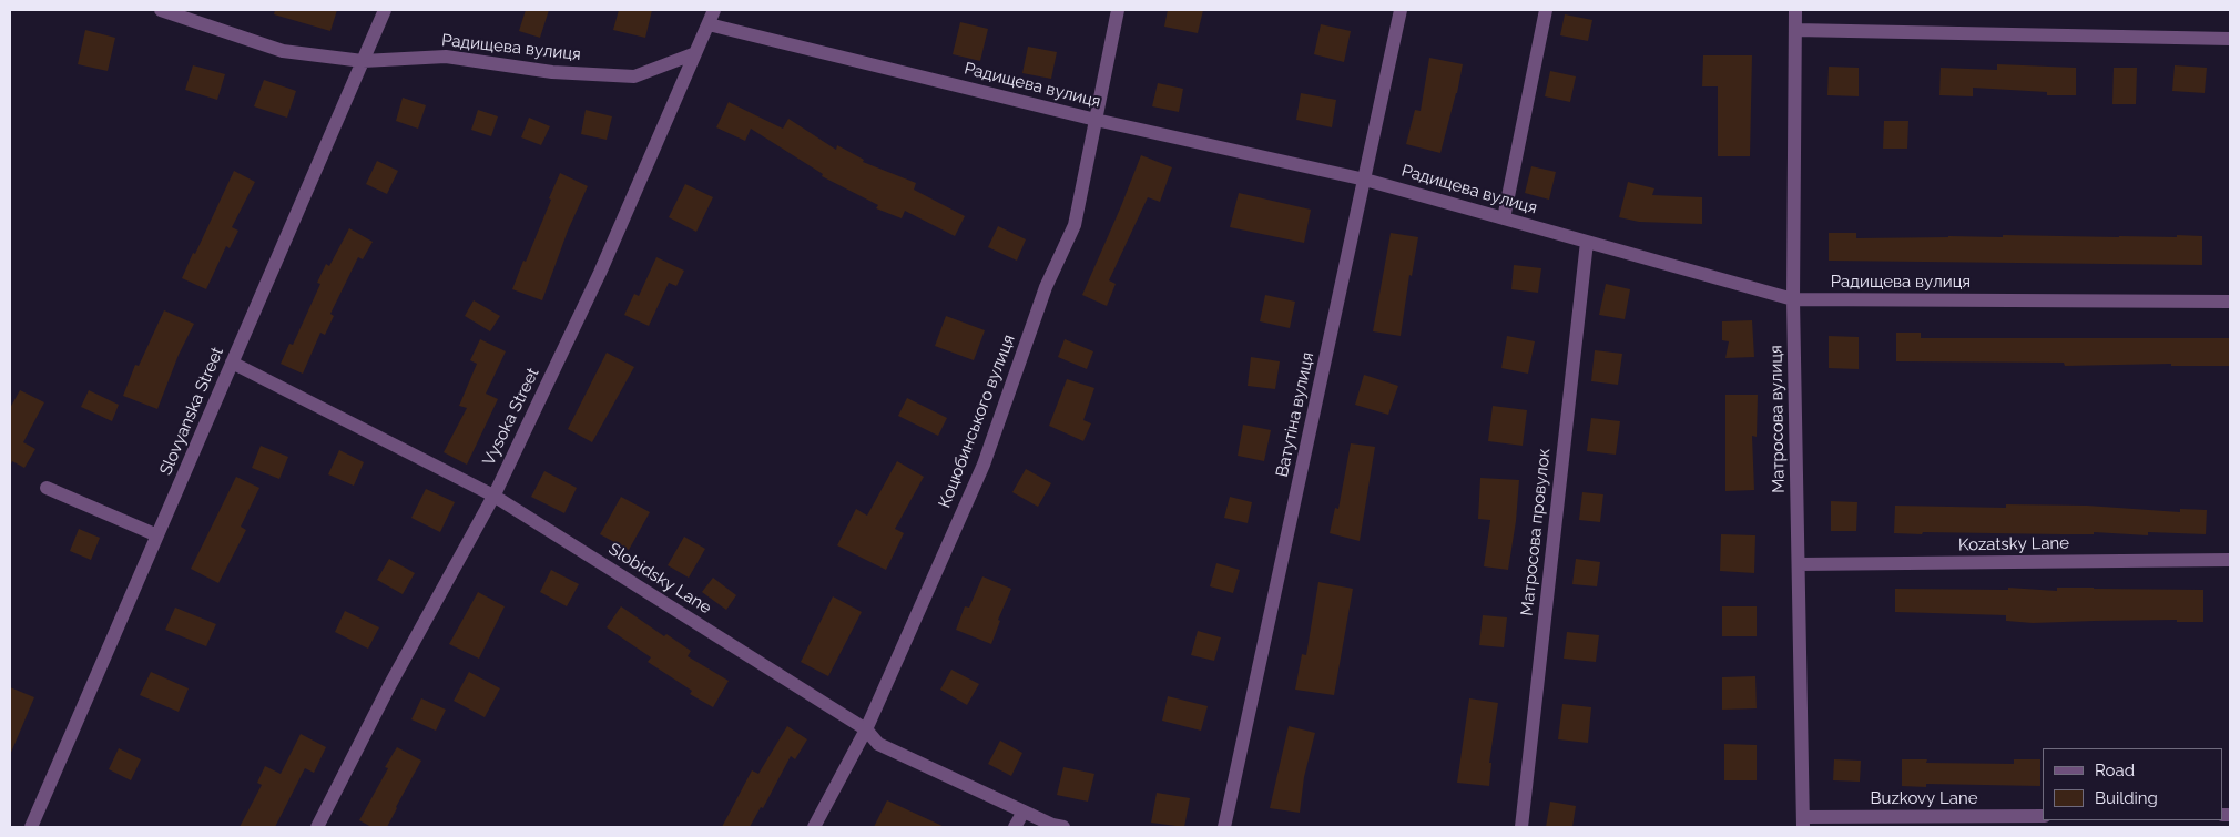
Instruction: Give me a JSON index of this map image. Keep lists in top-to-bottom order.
{
  "streets": {
    "street": [
      "Радищева вулиця",
      "Slovyanska Street",
      "Ватутіна вулиця",
      "Vysoka Street",
      "Матросова вулиця",
      "Коцюбинського вулиця",
      "Матросова провулок",
      "Kozatsky Lane",
      "Slobidsky Lane",
      "Buzkovy Lane"
    ]
  },
  "crossings": [
    ["Радищева вулиця", "Slovyanska Street"],
    ["Радищева вулиця", "Ватутіна вулиця"],
    ["Радищева вулиця", "Vysoka Street"],
    ["Радищева вулиця", "Матросова вулиця"],
    ["Радищева вулиця", "Коцюбинського вулиця"],
    ["Радищева вулиця", "Матросова провулок"],
    ["Slovyanska Street", "Slobidsky Lane"],
    ["Vysoka Street", "Slobidsky Lane"],
    ["Матросова вулиця", "Kozatsky Lane"],
    ["Матросова вулиця", "Buzkovy Lane"],
    ["Коцюбинського вулиця", "Slobidsky Lane"]
  ],
  "legend": ["Road", "Building"]
}
